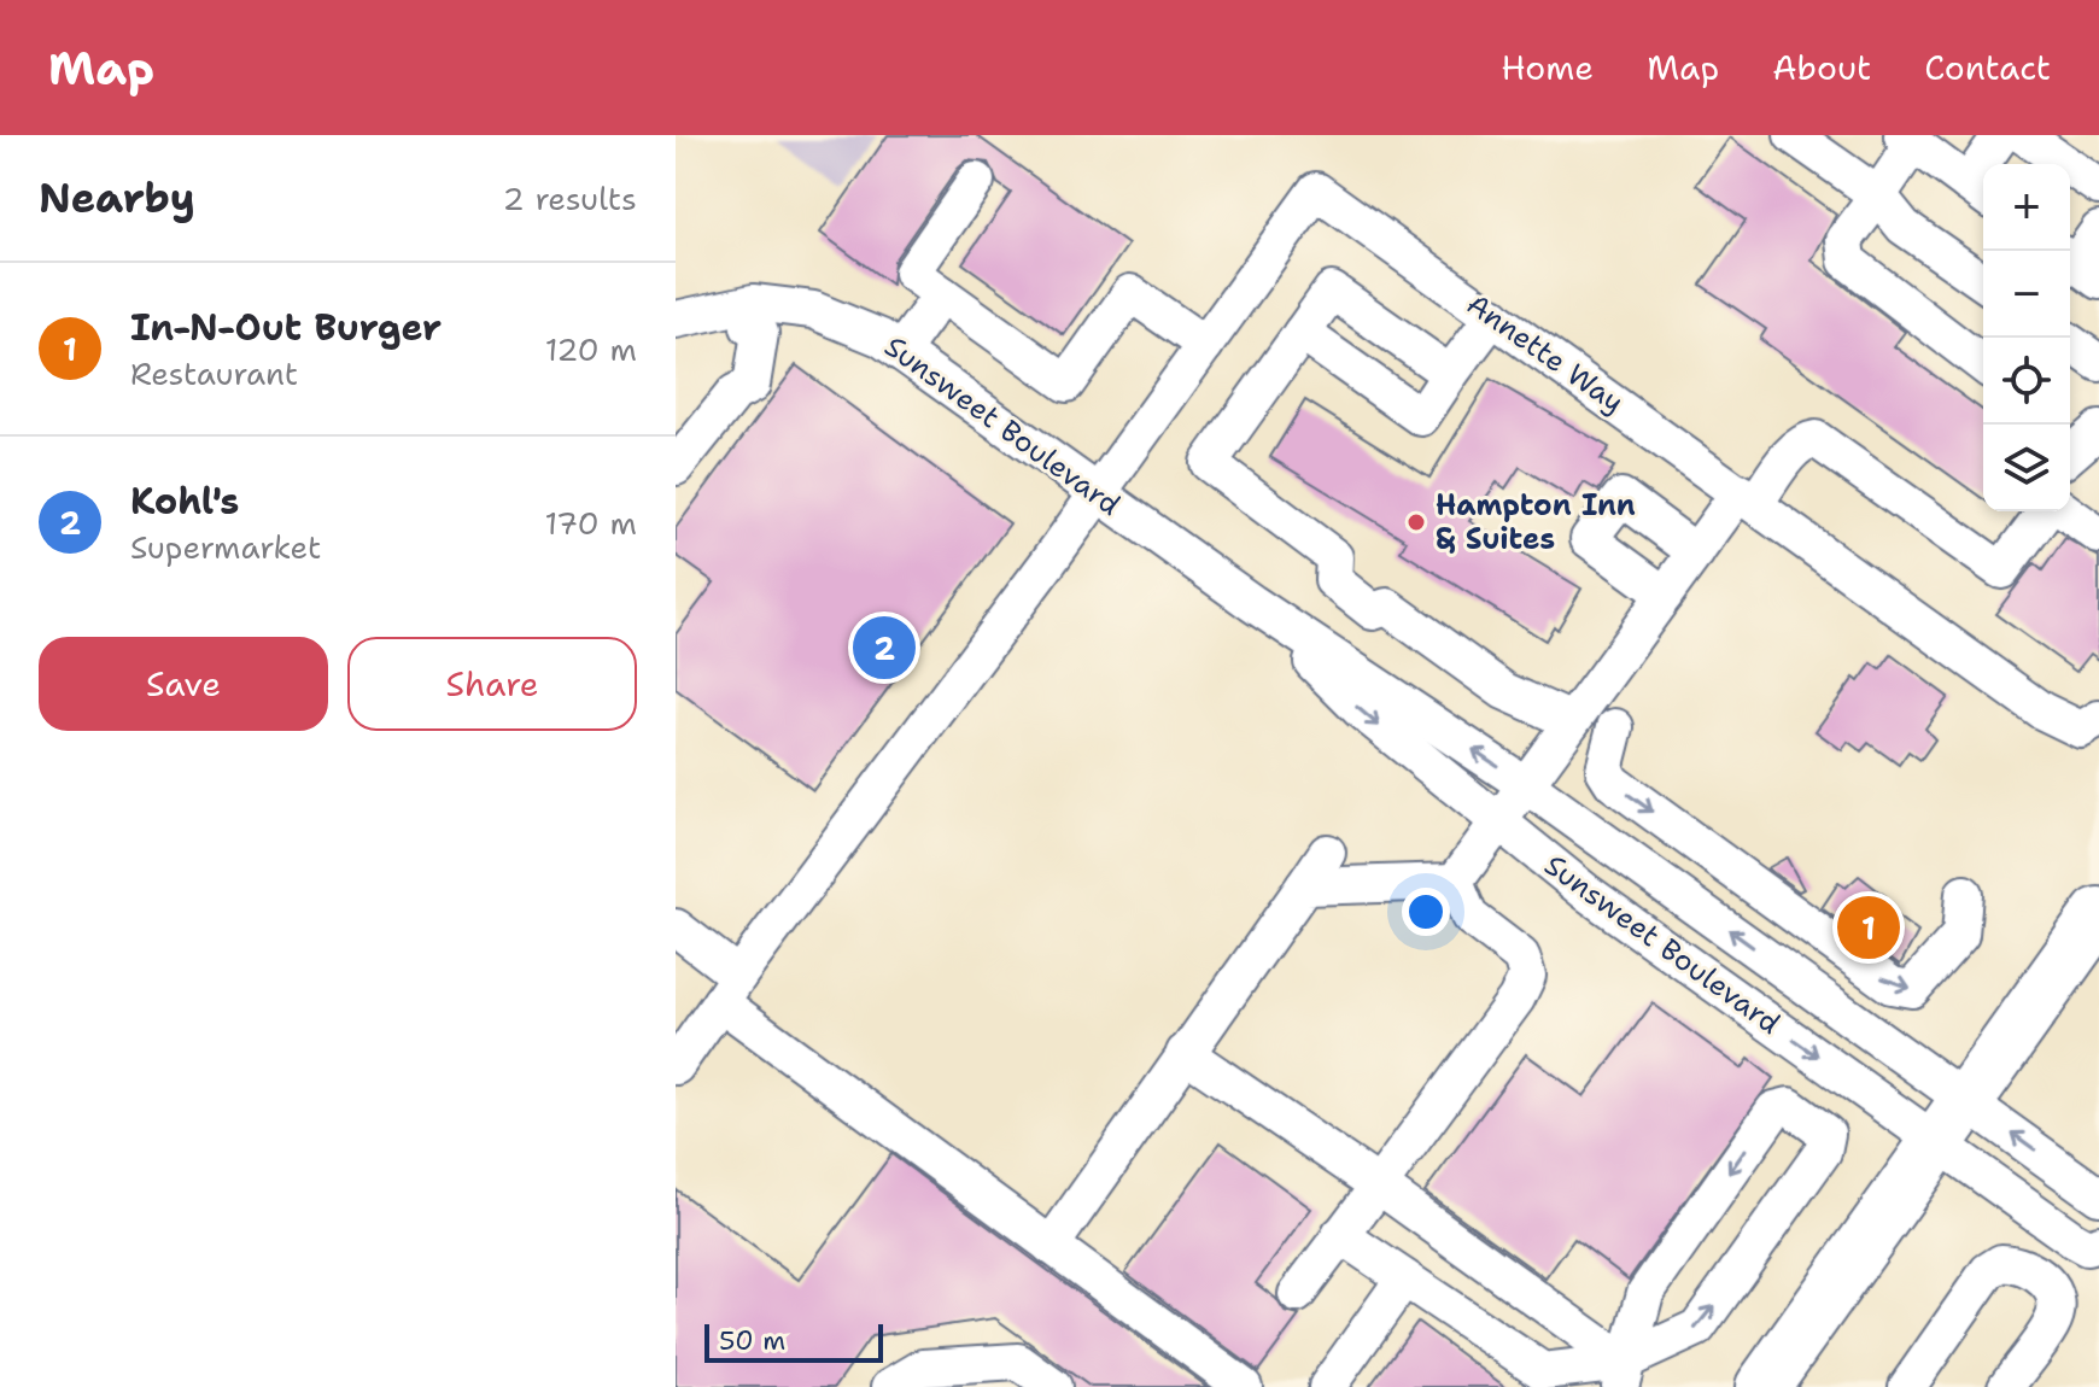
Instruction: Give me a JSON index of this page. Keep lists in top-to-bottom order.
{
  "streets": {
    "street": ["Annette Way", "Sunsweet Boulevard"]
  },
  "crossings": [
    ["Annette Way", "Sunsweet Boulevard"]
  ],
  "places": ["Hampton Inn & Suites"],
  "scale_bar": "50 m",
  "page": {
    "header": "Map",
    "nav": [
      "Home",
      "Map",
      "About",
      "Contact"
    ],
    "heading": ["Nearby", "2 results"],
    "map_buttons": ["+", "−"],
    "list": [
      {
        "mark": "1",
        "name": "In-N-Out Burger",
        "note": "Restaurant",
        "value": "120 m"
      },
      {
        "mark": "2",
        "name": "Kohl's",
        "note": "Supermarket",
        "value": "170 m"
      }
    ],
    "buttons": ["Save", "Share"],
    "pins": ["2", "1"],
    "scale": "50 m"
  }
}
